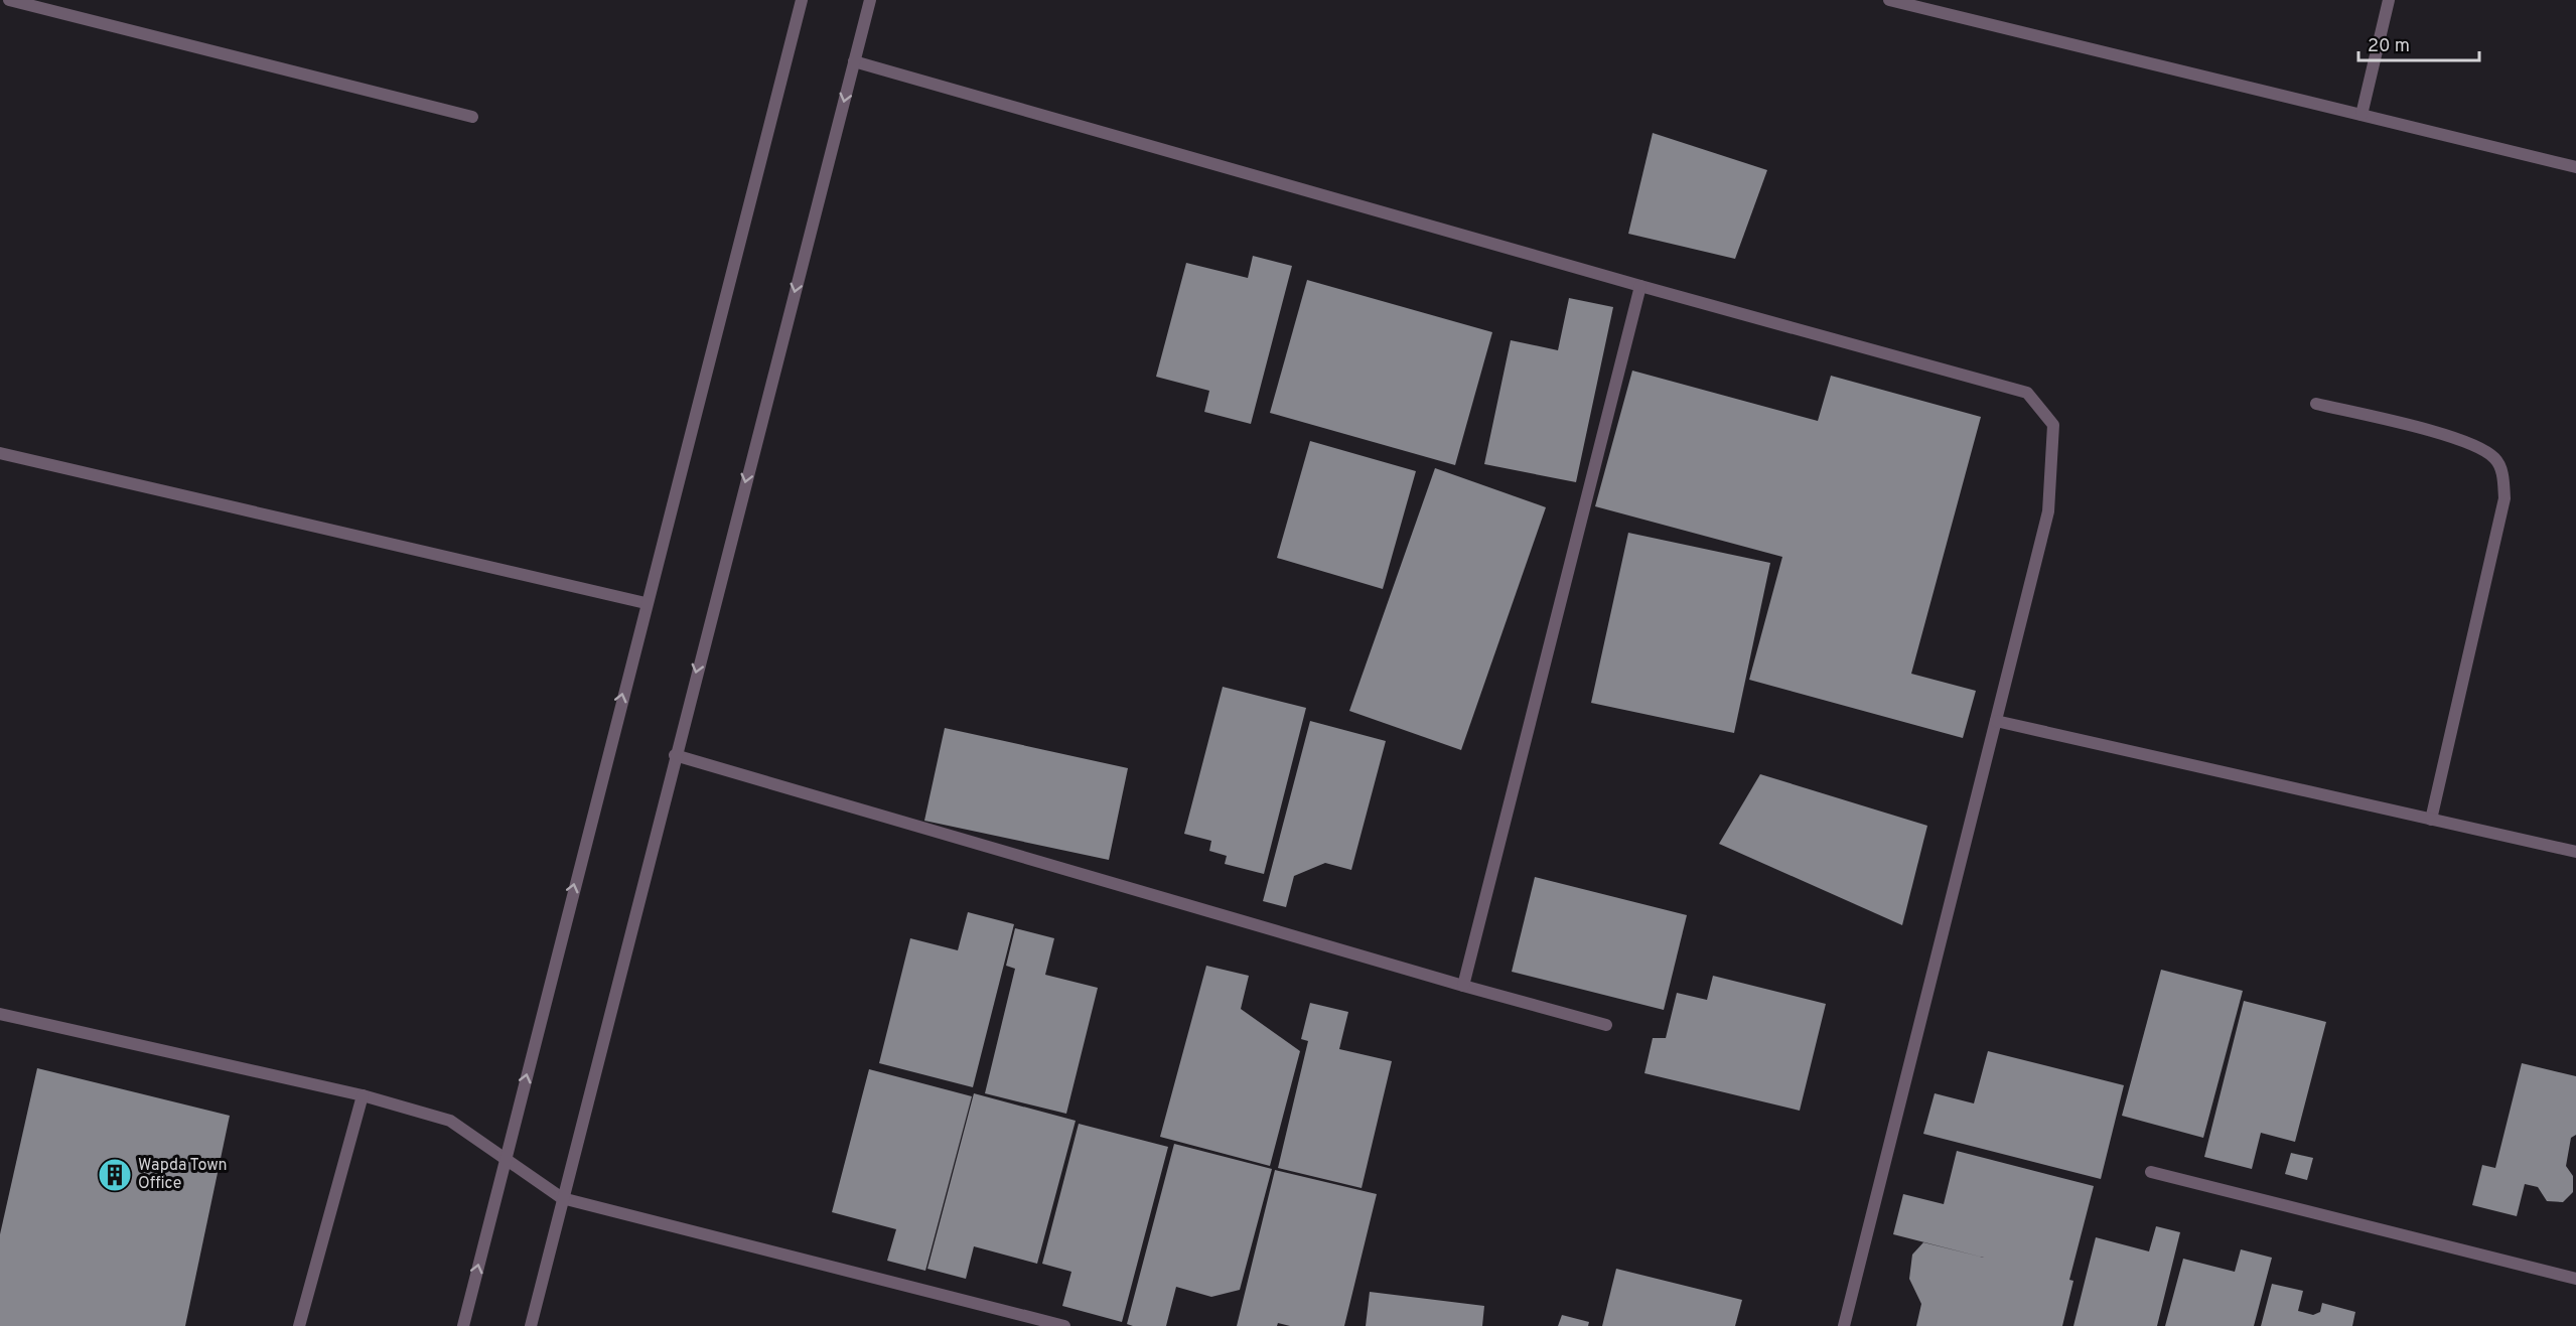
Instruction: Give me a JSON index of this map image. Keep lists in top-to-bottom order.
{
  "places": {
    "building": ["Wapda Town Office"]
  },
  "scale_bar": "20 m"
}
